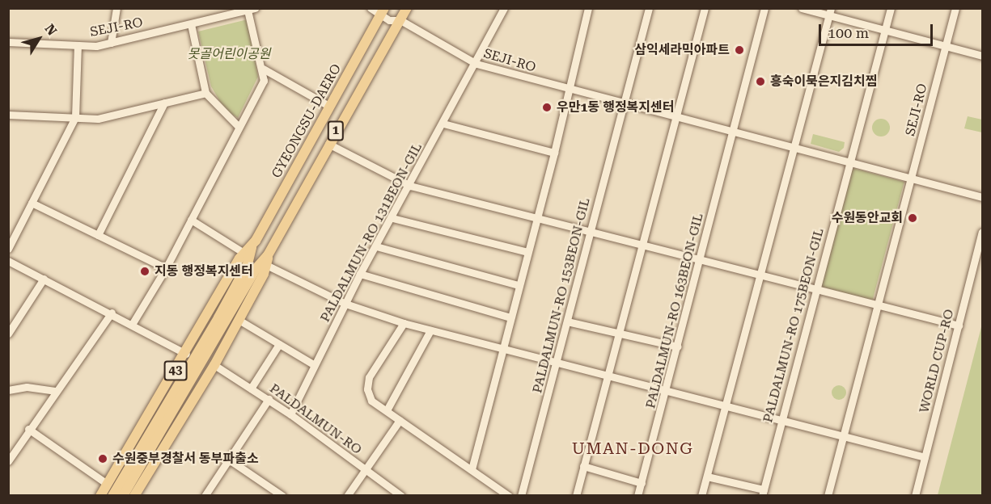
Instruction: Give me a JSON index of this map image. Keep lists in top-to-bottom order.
{
  "streets": {
    "main road": ["GYEONGSU-DAERO", "1", "43"],
    "street": [
      "SEJI-RO",
      "PALDALMUN-RO 131BEON-GIL",
      "PALDALMUN-RO 153BEON-GIL",
      "PALDALMUN-RO 163BEON-GIL",
      "PALDALMUN-RO 175BEON-GIL",
      "WORLD CUP-RO",
      "PALDALMUN-RO"
    ]
  },
  "crossings": [
    ["SEJI-RO", "GYEONGSU-DAERO"],
    ["SEJI-RO", "1"],
    ["SEJI-RO", "PALDALMUN-RO 131BEON-GIL"],
    ["SEJI-RO", "PALDALMUN-RO 153BEON-GIL"],
    ["SEJI-RO", "PALDALMUN-RO 163BEON-GIL"],
    ["SEJI-RO", "PALDALMUN-RO 175BEON-GIL"],
    ["GYEONGSU-DAERO", "1"],
    ["1", "43"],
    ["PALDALMUN-RO 131BEON-GIL", "PALDALMUN-RO"],
    ["43", "PALDALMUN-RO"]
  ],
  "districts": ["UMAN-DONG"],
  "parks": ["못골어린이공원"],
  "places": [
    "삼익세라믹아파트",
    "흥숙이묵은지김치찜",
    "우만1동 행정복지센터",
    "수원동안교회",
    "지동 행정복지센터",
    "수원중부경찰서 동부파출소"
  ],
  "scale_bar": "100 m",
  "north": "top right"
}
